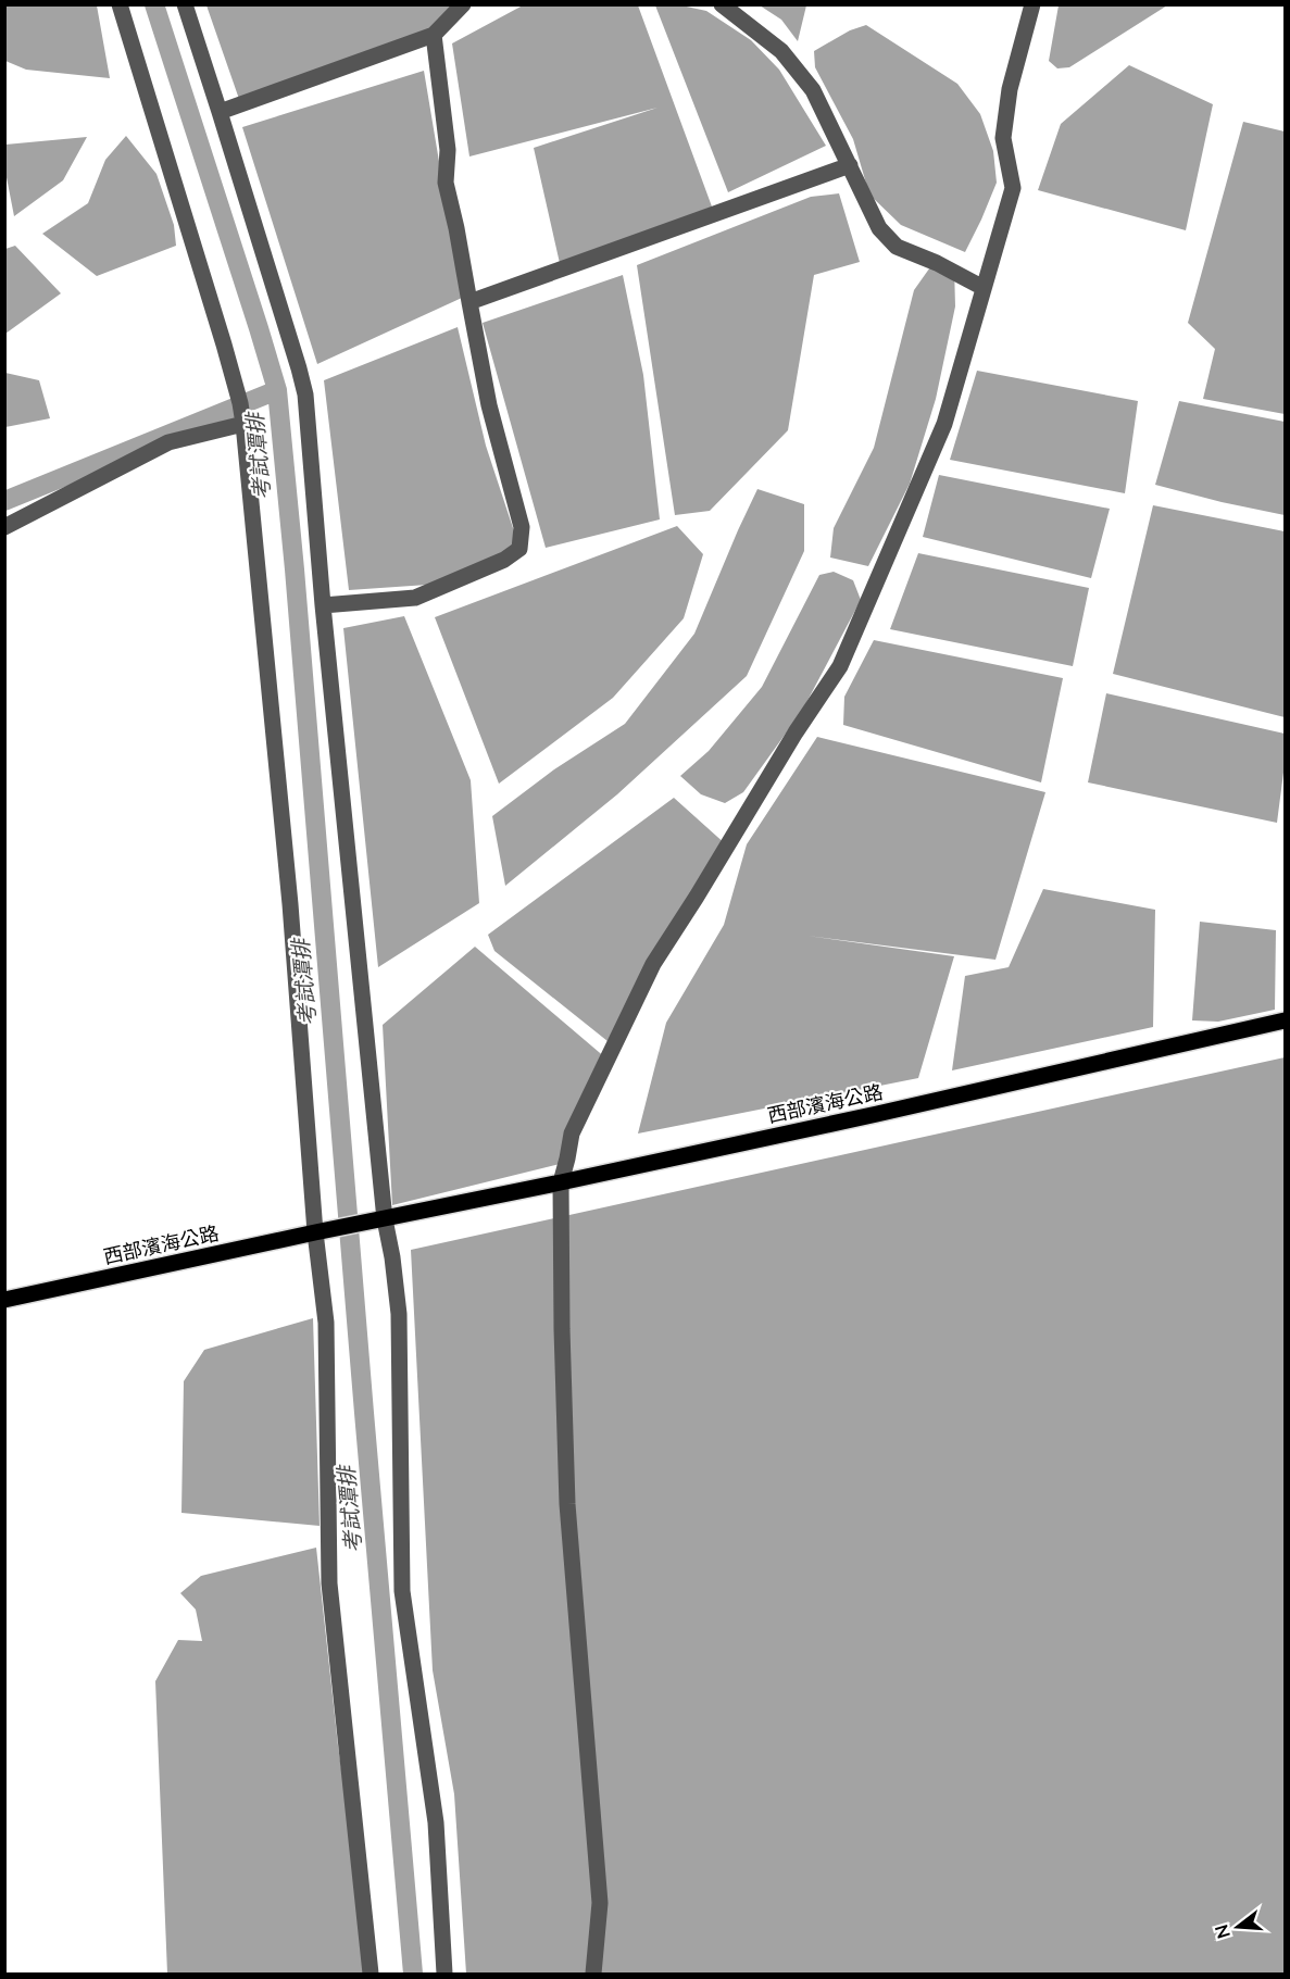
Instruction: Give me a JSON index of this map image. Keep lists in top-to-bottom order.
{
  "streets": {
    "main road": ["西部濱海公路"]
  },
  "water": ["考試潭排"],
  "north": "left"
}
